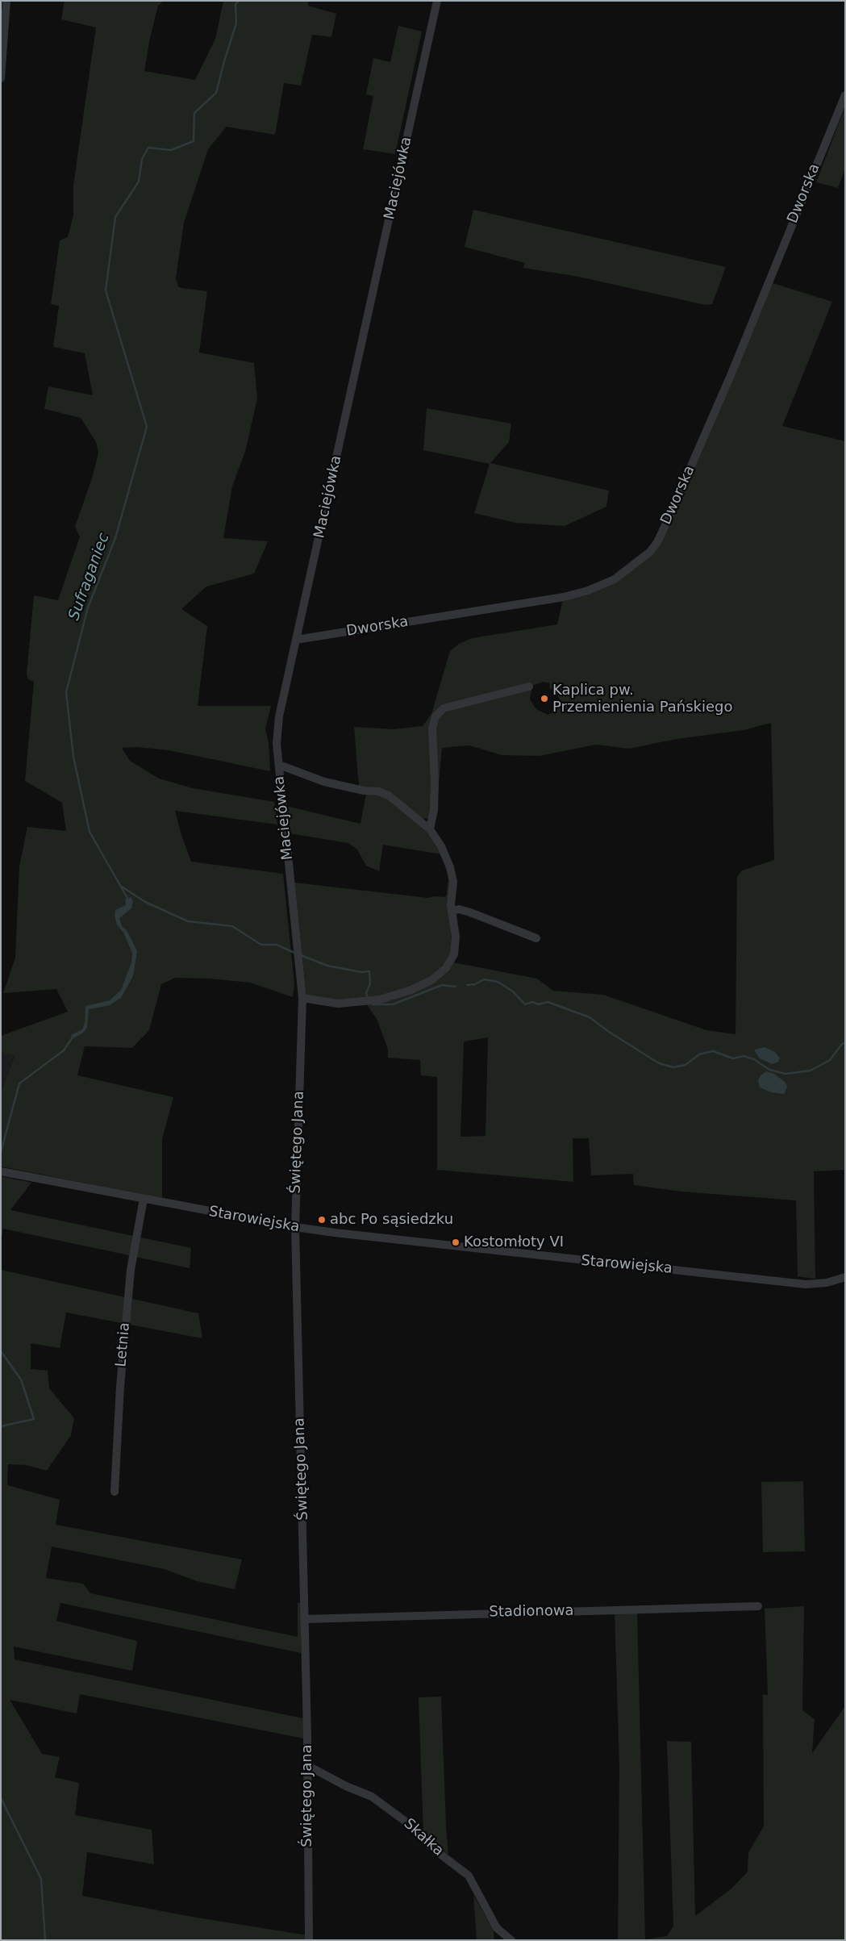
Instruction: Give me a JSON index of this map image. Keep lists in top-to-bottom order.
{
  "streets": {
    "street": [
      "Maciejówka",
      "Dworska",
      "Świętego Jana",
      "Starowiejska",
      "Letnia",
      "Stadionowa",
      "Skałka"
    ]
  },
  "crossings": [
    ["Maciejówka", "Dworska"],
    ["Maciejówka", "Świętego Jana"],
    ["Świętego Jana", "Starowiejska"],
    ["Świętego Jana", "Stadionowa"],
    ["Świętego Jana", "Skałka"],
    ["Starowiejska", "Letnia"]
  ],
  "water": ["Sufraganiec"],
  "places": ["Kaplica pw. Przemienienia Pańskiego", "abc Po sąsiedzku", "Kostomłoty VI"]
}
